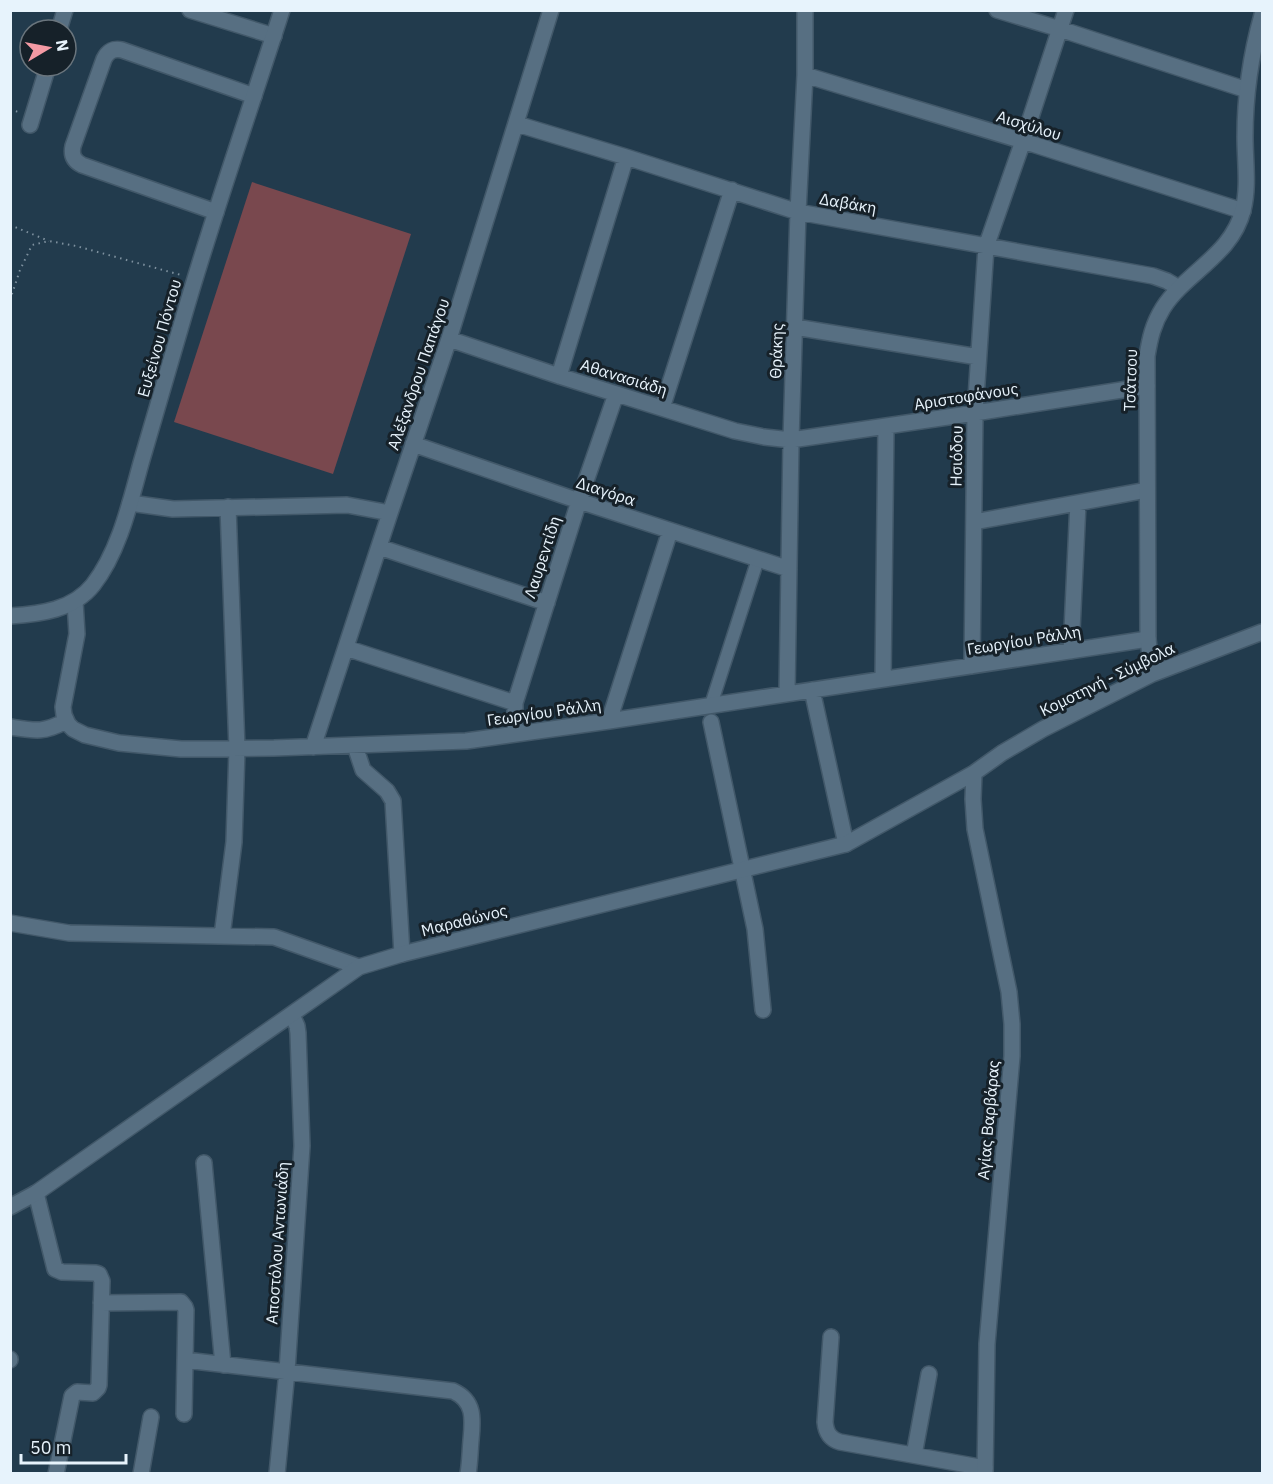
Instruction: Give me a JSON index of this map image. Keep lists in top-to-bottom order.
{
  "streets": {
    "street": [
      "Αισχύλου",
      "Δαβάκη",
      "Ευξείνου Πόντου",
      "Θράκης",
      "Αλέξανδρου Παπάγου",
      "Αθανασιάδη",
      "Τσάτσου",
      "Αριστοφάνους",
      "Ησιόδου",
      "Διαγόρα",
      "Λαυρεντίδη",
      "Γεωργίου Ράλλη",
      "Κομοτηνή - Σύμβολα",
      "Μαραθώνος",
      "Αγίας Βαρβάρας",
      "Αποστόλου Αντωνιάδη"
    ]
  },
  "crossings": [
    ["Αισχύλου", "Θράκης"],
    ["Αισχύλου", "Τσάτσου"],
    ["Αισχύλου", "Ησιόδου"],
    ["Δαβάκη", "Θράκης"],
    ["Δαβάκη", "Αλέξανδρου Παπάγου"],
    ["Δαβάκη", "Τσάτσου"],
    ["Δαβάκη", "Ησιόδου"],
    ["Θράκης", "Αθανασιάδη"],
    ["Θράκης", "Αριστοφάνους"],
    ["Θράκης", "Διαγόρα"],
    ["Θράκης", "Γεωργίου Ράλλη"],
    ["Αλέξανδρου Παπάγου", "Αθανασιάδη"],
    ["Αλέξανδρου Παπάγου", "Διαγόρα"],
    ["Αλέξανδρου Παπάγου", "Γεωργίου Ράλλη"],
    ["Αθανασιάδη", "Αριστοφάνους"],
    ["Αθανασιάδη", "Λαυρεντίδη"],
    ["Τσάτσου", "Αριστοφάνους"],
    ["Τσάτσου", "Γεωργίου Ράλλη"],
    ["Τσάτσου", "Κομοτηνή - Σύμβολα"],
    ["Αριστοφάνους", "Ησιόδου"],
    ["Ησιόδου", "Γεωργίου Ράλλη"],
    ["Διαγόρα", "Λαυρεντίδη"],
    ["Λαυρεντίδη", "Γεωργίου Ράλλη"],
    ["Κομοτηνή - Σύμβολα", "Μαραθώνος"],
    ["Κομοτηνή - Σύμβολα", "Αγίας Βαρβάρας"],
    ["Μαραθώνος", "Αγίας Βαρβάρας"],
    ["Μαραθώνος", "Αποστόλου Αντωνιάδη"]
  ],
  "scale_bar": "50 m",
  "north": "right"
}
